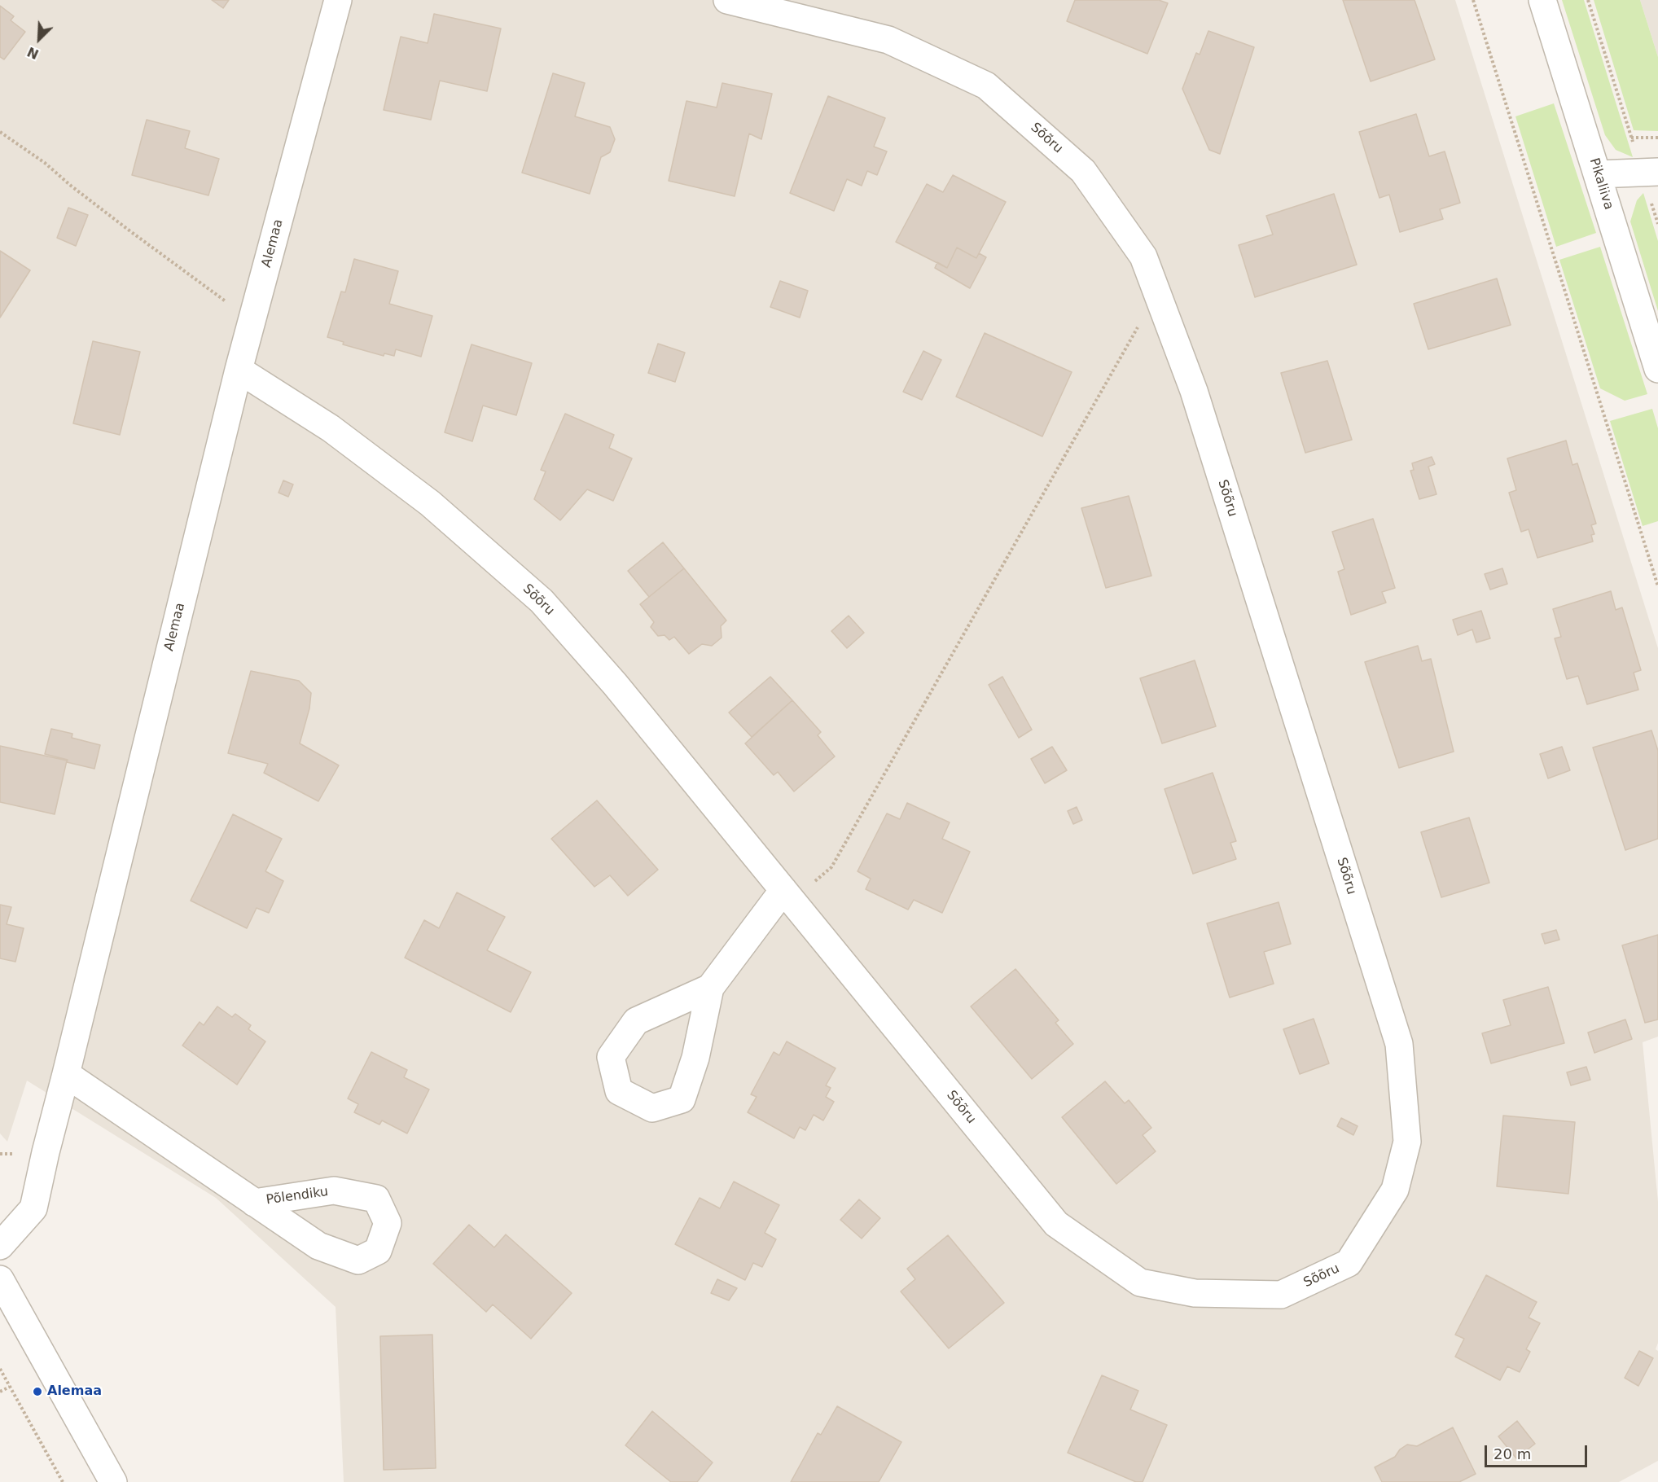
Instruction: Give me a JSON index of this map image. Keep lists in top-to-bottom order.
{
  "streets": {
    "street": [
      "Sõõru",
      "Pikaliiva",
      "Alemaa",
      "Põlendiku"
    ]
  },
  "crossings": [
    ["Sõõru", "Alemaa"],
    ["Alemaa", "Põlendiku"]
  ],
  "places": ["Alemaa"],
  "scale_bar": "20 m",
  "north": "bottom left"
}
